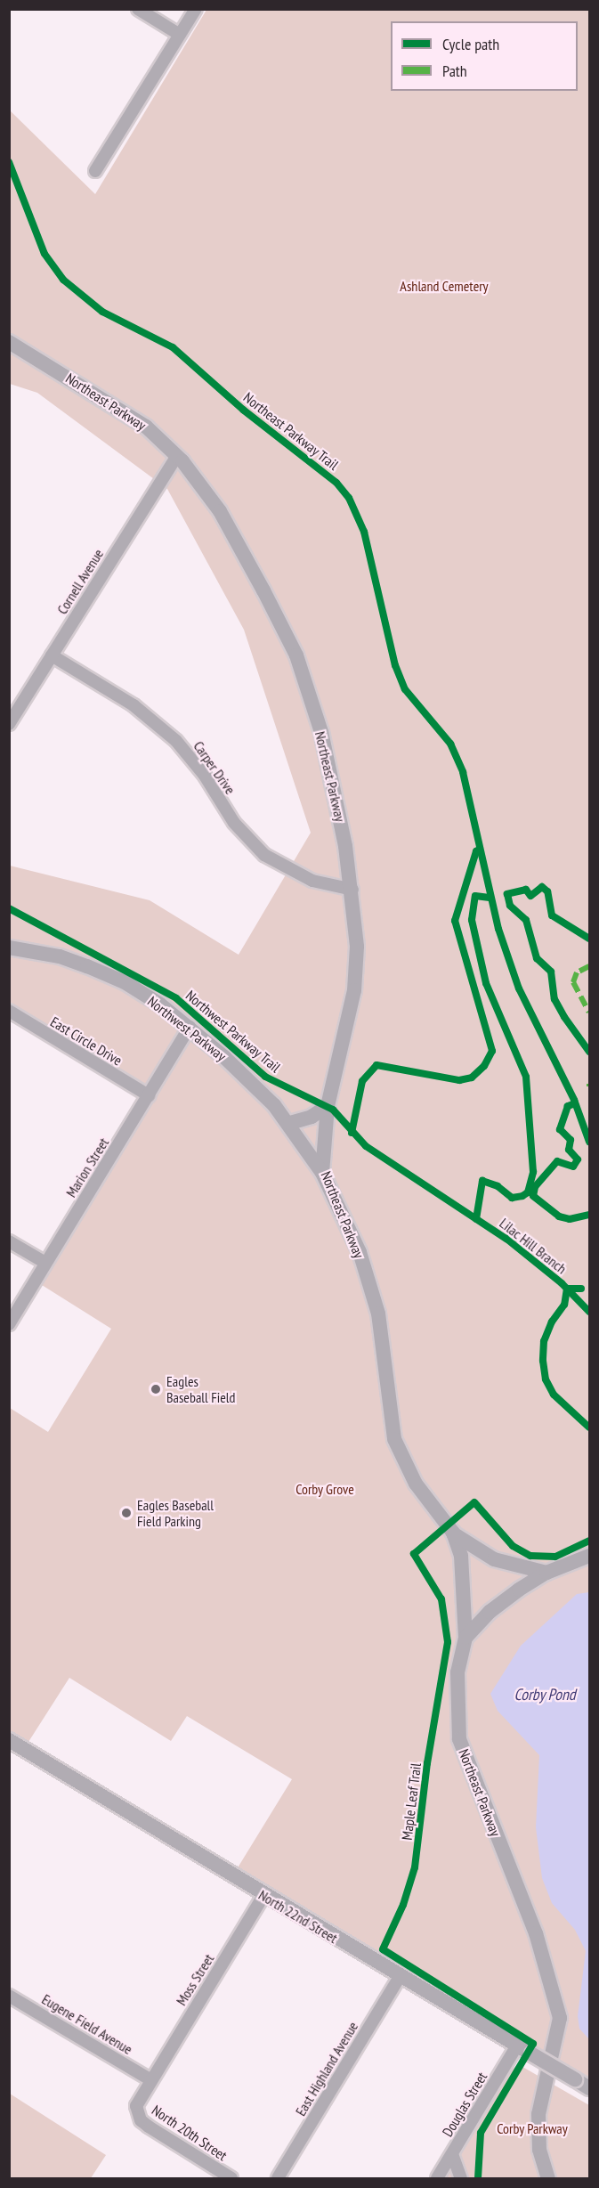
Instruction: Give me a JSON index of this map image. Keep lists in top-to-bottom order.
{
  "streets": {
    "street": [
      "Northeast Parkway",
      "Cornell Avenue",
      "Carper Drive",
      "Northwest Parkway",
      "East Circle Drive",
      "Marion Street",
      "North 22nd Street",
      "Moss Street",
      "Eugene Field Avenue",
      "East Highland Avenue",
      "Douglas Street",
      "North 20th Street"
    ],
    "cycle path": ["Northeast Parkway Trail", "Northwest Parkway Trail", "Maple Leaf Trail"]
  },
  "crossings": [
    ["Northeast Parkway", "Cornell Avenue"],
    ["Northeast Parkway", "Carper Drive"],
    ["Northeast Parkway", "Northwest Parkway"],
    ["Cornell Avenue", "Carper Drive"],
    ["Northwest Parkway", "Marion Street"],
    ["East Circle Drive", "Marion Street"],
    ["North 22nd Street", "Moss Street"],
    ["North 22nd Street", "East Highland Avenue"],
    ["North 22nd Street", "Douglas Street"],
    ["Moss Street", "Eugene Field Avenue"],
    ["Moss Street", "North 20th Street"],
    ["Eugene Field Avenue", "North 20th Street"]
  ],
  "water": ["Corby Pond"],
  "parks": ["Ashland Cemetery", "Corby Grove", "Corby Parkway"],
  "places": ["Eagles Baseball Field", "Eagles Baseball Field Parking"],
  "legend": ["Cycle path", "Path"]
}
